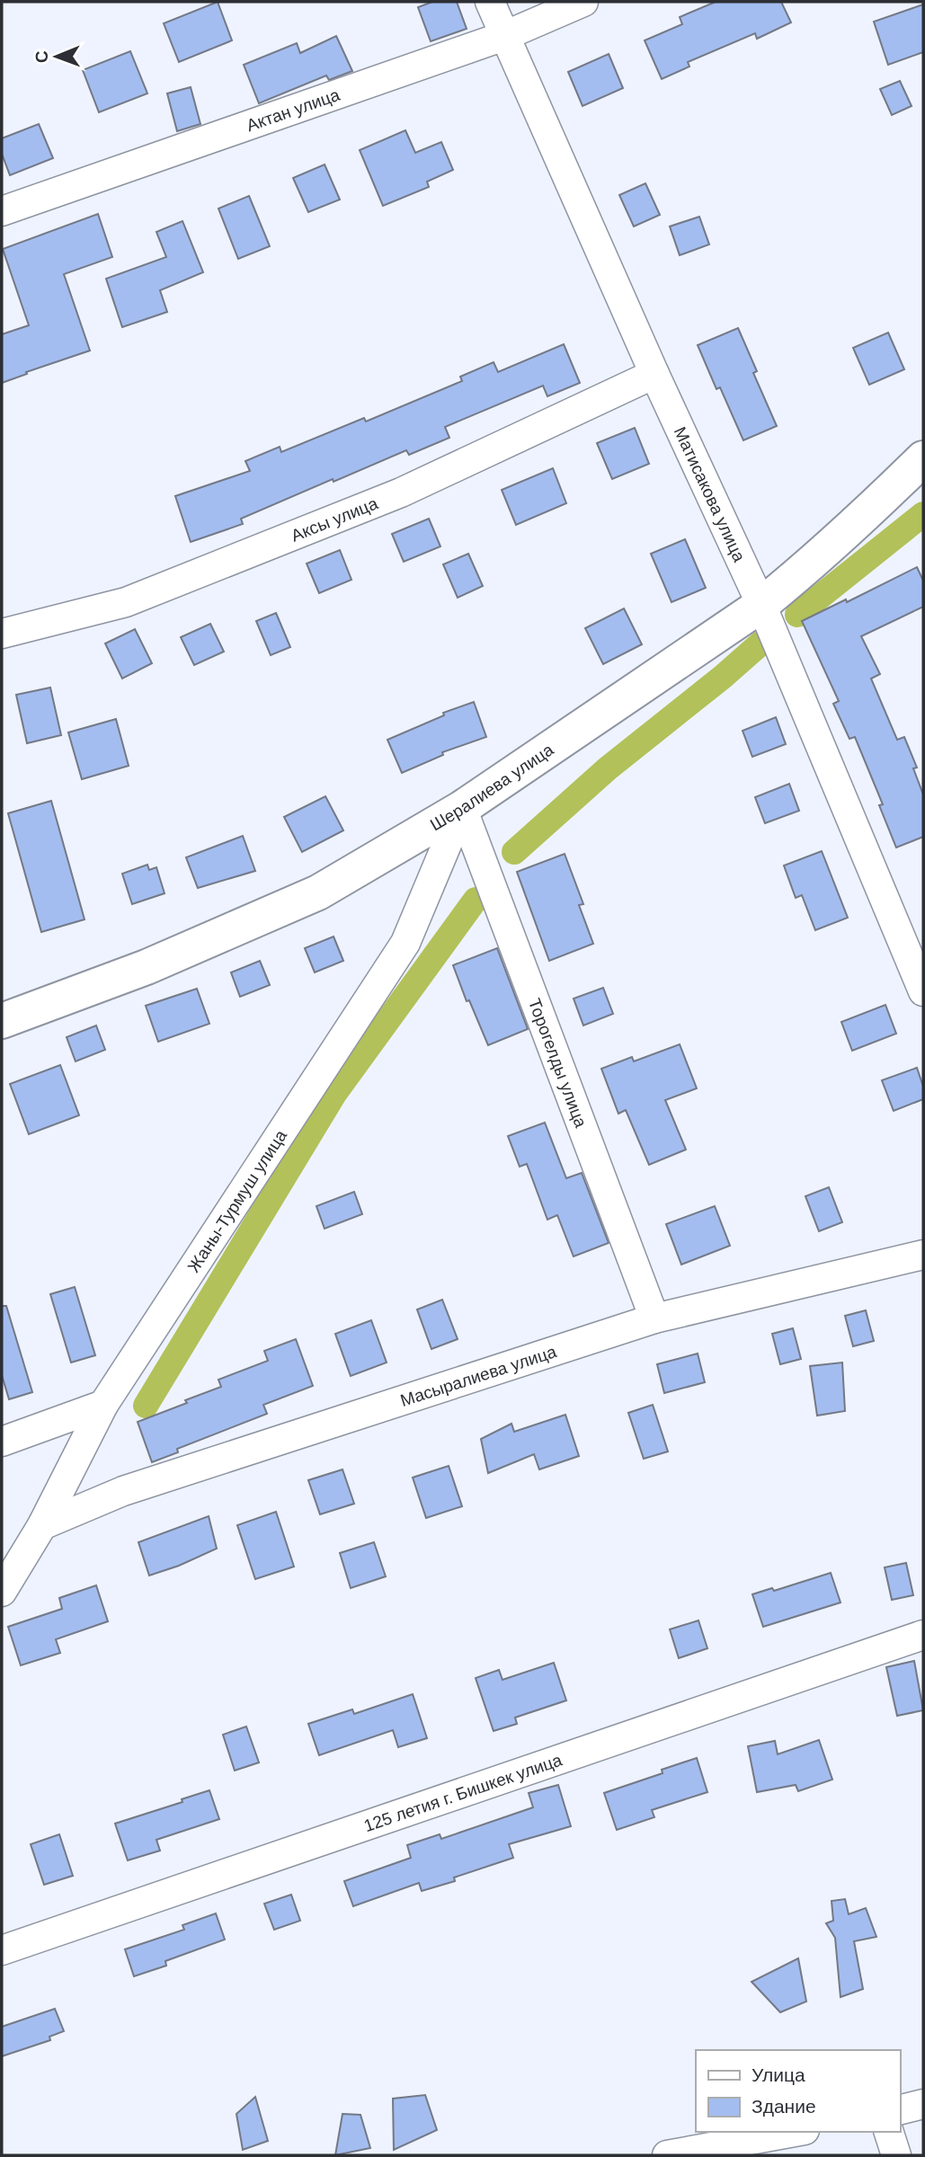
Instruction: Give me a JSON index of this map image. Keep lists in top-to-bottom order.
{
  "streets": {
    "street": [
      "Актан улица",
      "Матисакова улица",
      "Аксы улица",
      "Шералиева улица",
      "Торогелды улица",
      "Жаны-Турмуш улица",
      "Масыралиева улица",
      "125 летия г. Бишкек улица"
    ]
  },
  "crossings": [
    ["Актан улица", "Матисакова улица"],
    ["Матисакова улица", "Аксы улица"],
    ["Матисакова улица", "Шералиева улица"],
    ["Шералиева улица", "Торогелды улица"],
    ["Шералиева улица", "Жаны-Турмуш улица"],
    ["Торогелды улица", "Жаны-Турмуш улица"],
    ["Торогелды улица", "Масыралиева улица"],
    ["Жаны-Турмуш улица", "Масыралиева улица"]
  ],
  "legend": ["Улица", "Здание"],
  "north": "left"
}
